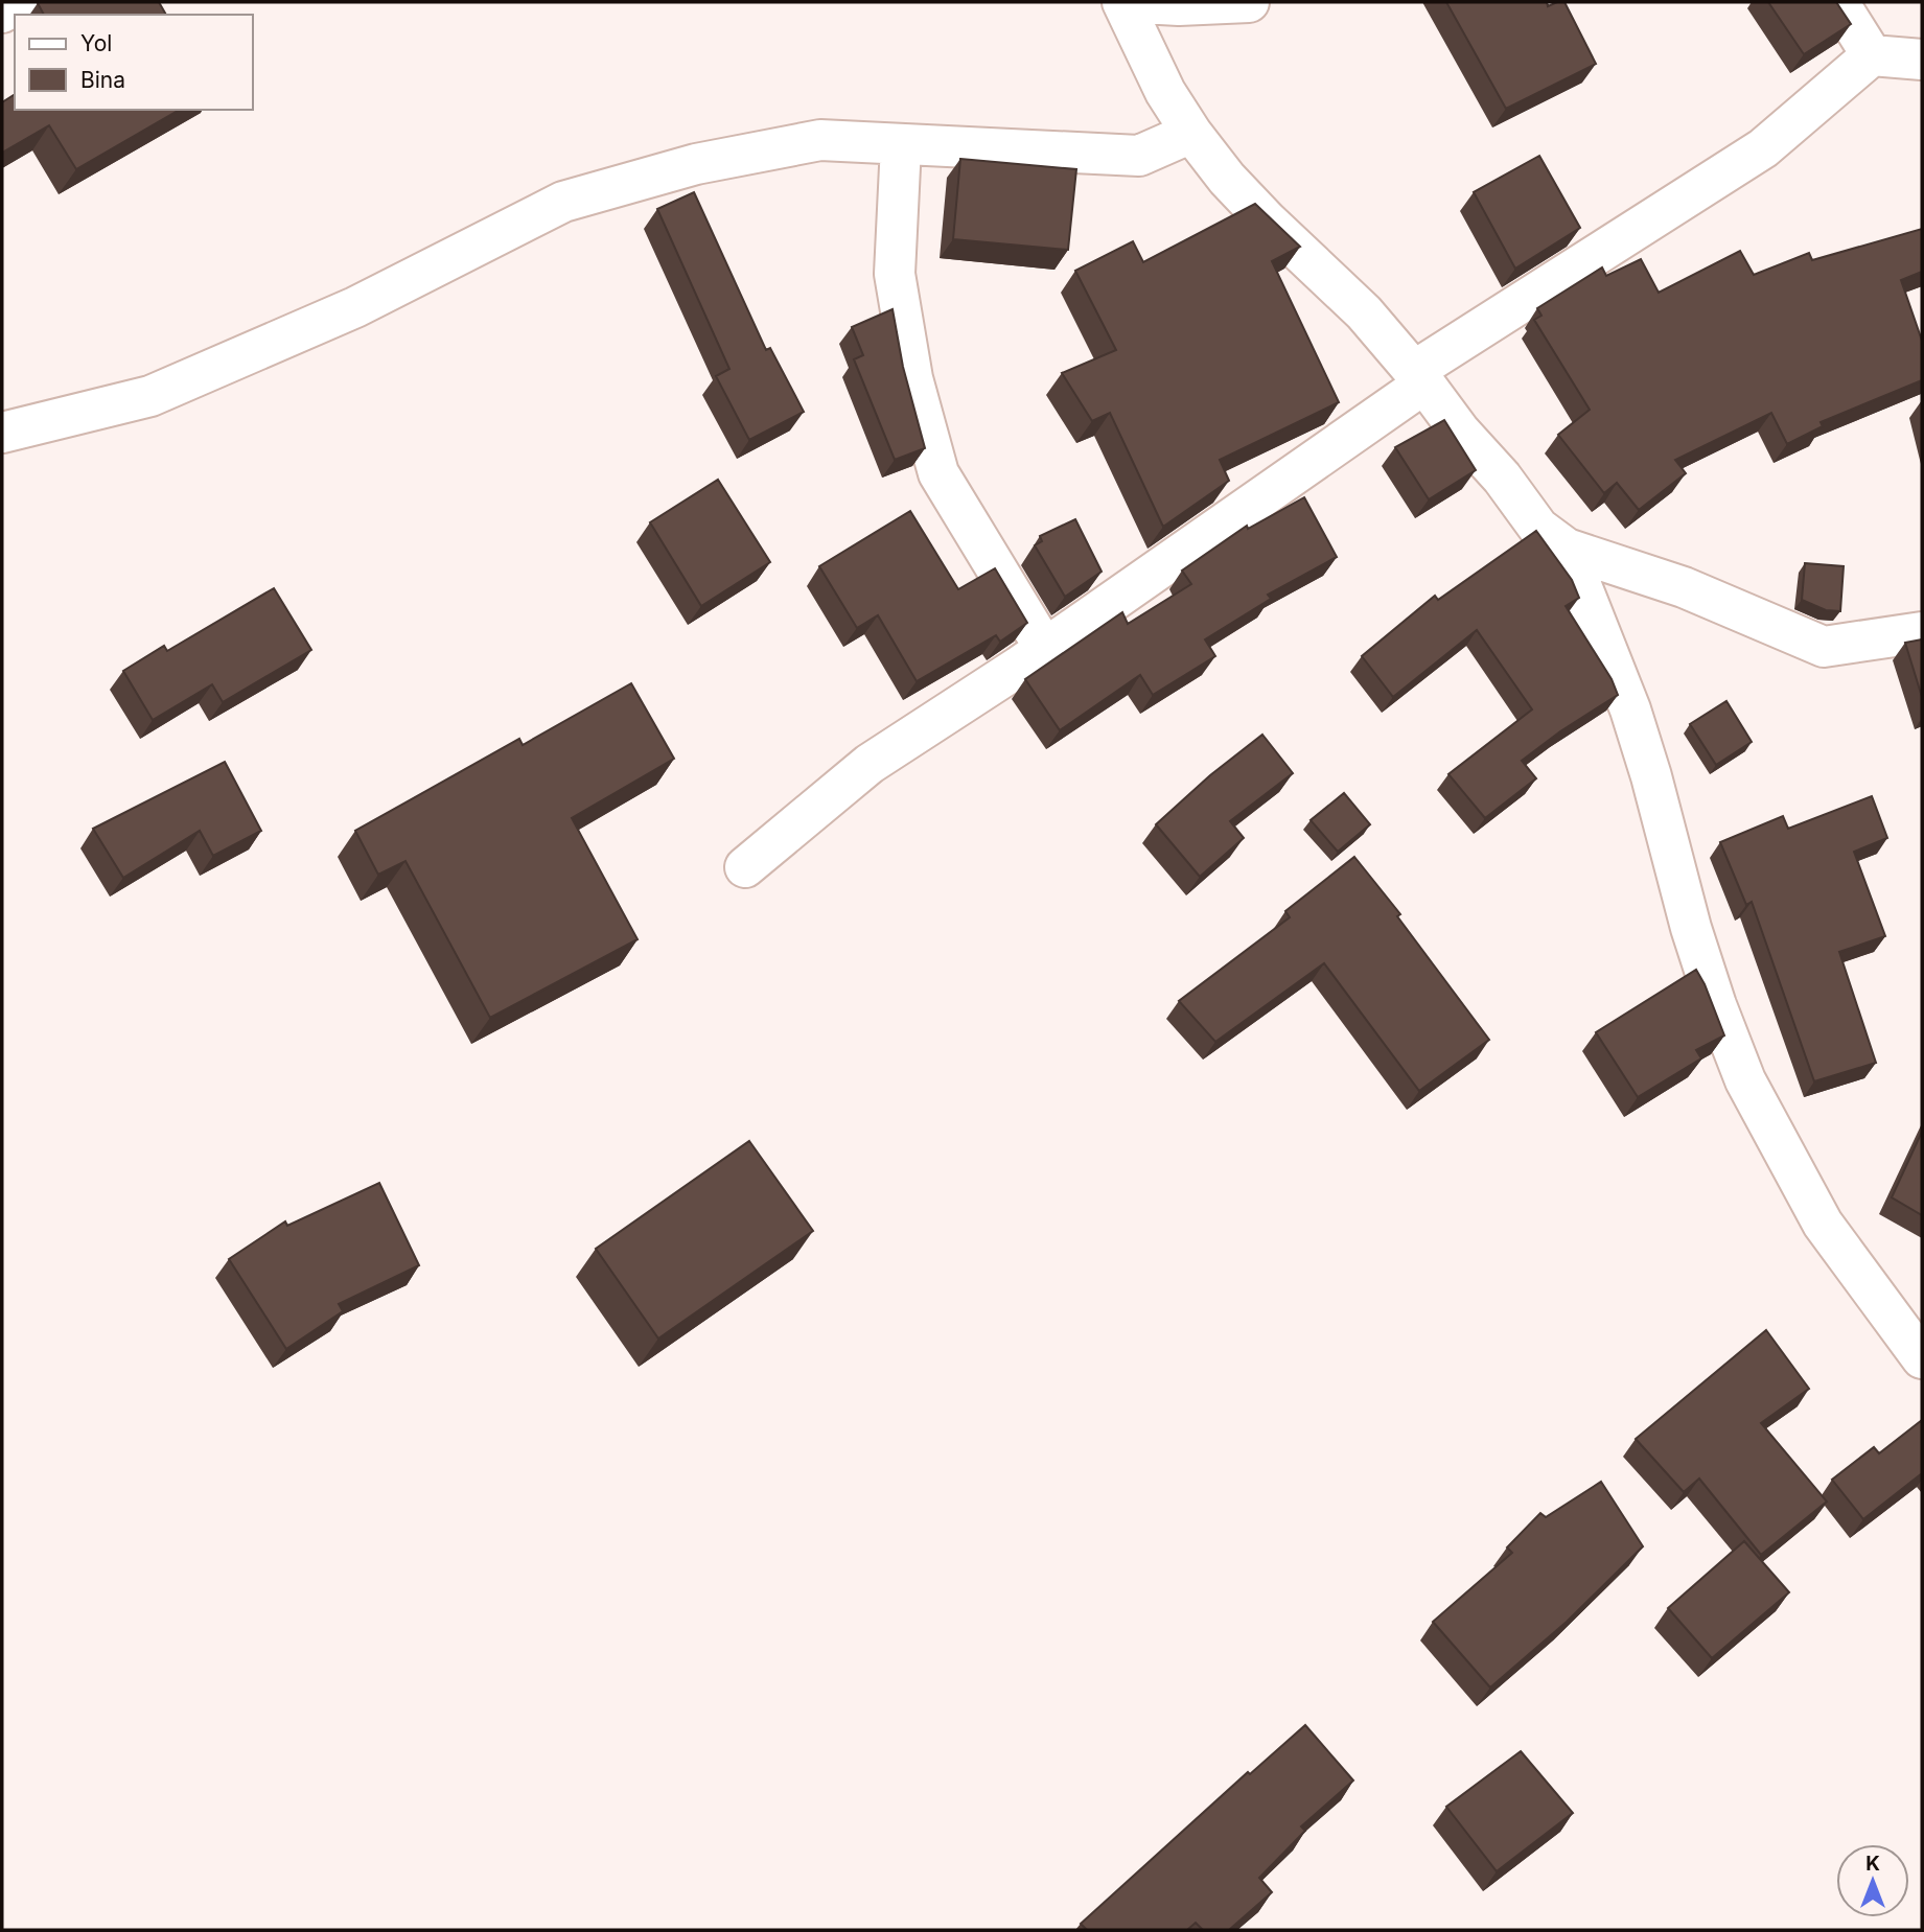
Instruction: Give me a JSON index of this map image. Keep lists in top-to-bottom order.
{
  "legend": ["Yol", "Bina"],
  "north": "top"
}
